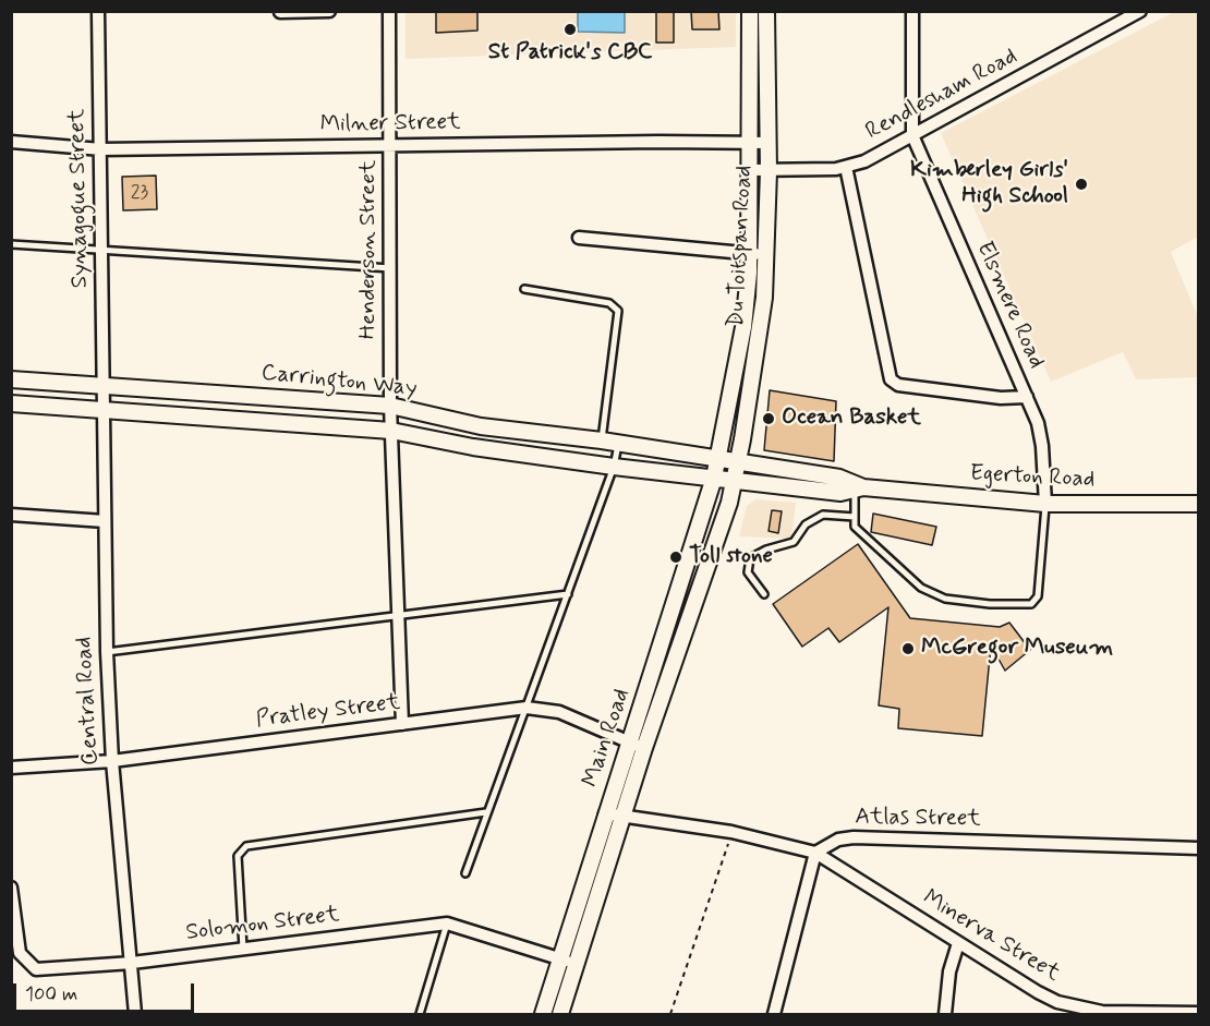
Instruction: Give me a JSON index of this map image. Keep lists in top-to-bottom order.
{
  "streets": {
    "street": [
      "Rendlesham Road",
      "Milner Street",
      "Synagogue Street",
      "Du Toitspan Road",
      "Henderson Street",
      "Elsmere Road",
      "Carrington Way",
      "Egerton Road",
      "Central Road",
      "Pratley Street",
      "Main Road",
      "Atlas Street",
      "Solomon Street",
      "Minerva Street"
    ]
  },
  "crossings": [
    ["Rendlesham Road", "Du Toitspan Road"],
    ["Rendlesham Road", "Elsmere Road"],
    ["Milner Street", "Synagogue Street"],
    ["Milner Street", "Du Toitspan Road"],
    ["Milner Street", "Henderson Street"],
    ["Synagogue Street", "Carrington Way"],
    ["Synagogue Street", "Central Road"],
    ["Du Toitspan Road", "Carrington Way"],
    ["Du Toitspan Road", "Egerton Road"],
    ["Du Toitspan Road", "Main Road"],
    ["Henderson Street", "Carrington Way"],
    ["Henderson Street", "Pratley Street"],
    ["Elsmere Road", "Egerton Road"],
    ["Carrington Way", "Egerton Road"],
    ["Carrington Way", "Central Road"],
    ["Carrington Way", "Main Road"],
    ["Egerton Road", "Main Road"],
    ["Central Road", "Pratley Street"],
    ["Central Road", "Solomon Street"],
    ["Pratley Street", "Main Road"],
    ["Main Road", "Solomon Street"],
    ["Atlas Street", "Minerva Street"]
  ],
  "places": [
    "St Patrick's CBC",
    "Kimberley Girls' High School",
    "Ocean Basket",
    "Toll stone",
    "McGregor Museum"
  ],
  "house_numbers": ["23"],
  "scale_bar": "100 m"
}
